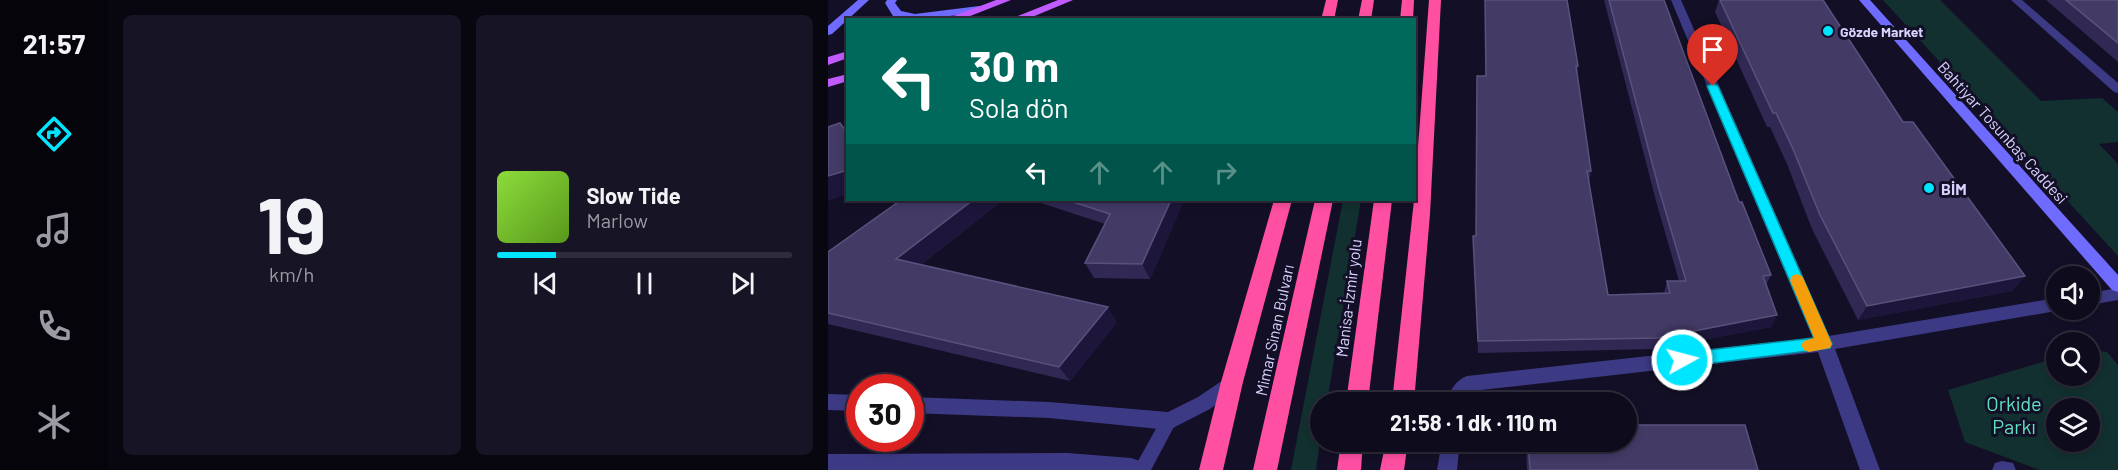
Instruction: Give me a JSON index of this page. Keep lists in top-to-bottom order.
{
  "streets": {
    "highway": ["Manisa-İzmir yolu", "Mimar Sinan Bulvarı"],
    "street": ["Bahtiyar Tosunbaş Caddesi"]
  },
  "parks": ["Orkide Parkı"],
  "places": ["Gözde Market", "BİM"],
  "page": {
    "tabs": "21:57",
    "tile": ["19", "km/h"],
    "turn": ["30 m", "Sola dön"],
    "song": ["Slow Tide", "Marlow"],
    "limit": "30",
    "trip": "21:58 · 1 dk · 110 m"
  }
}
